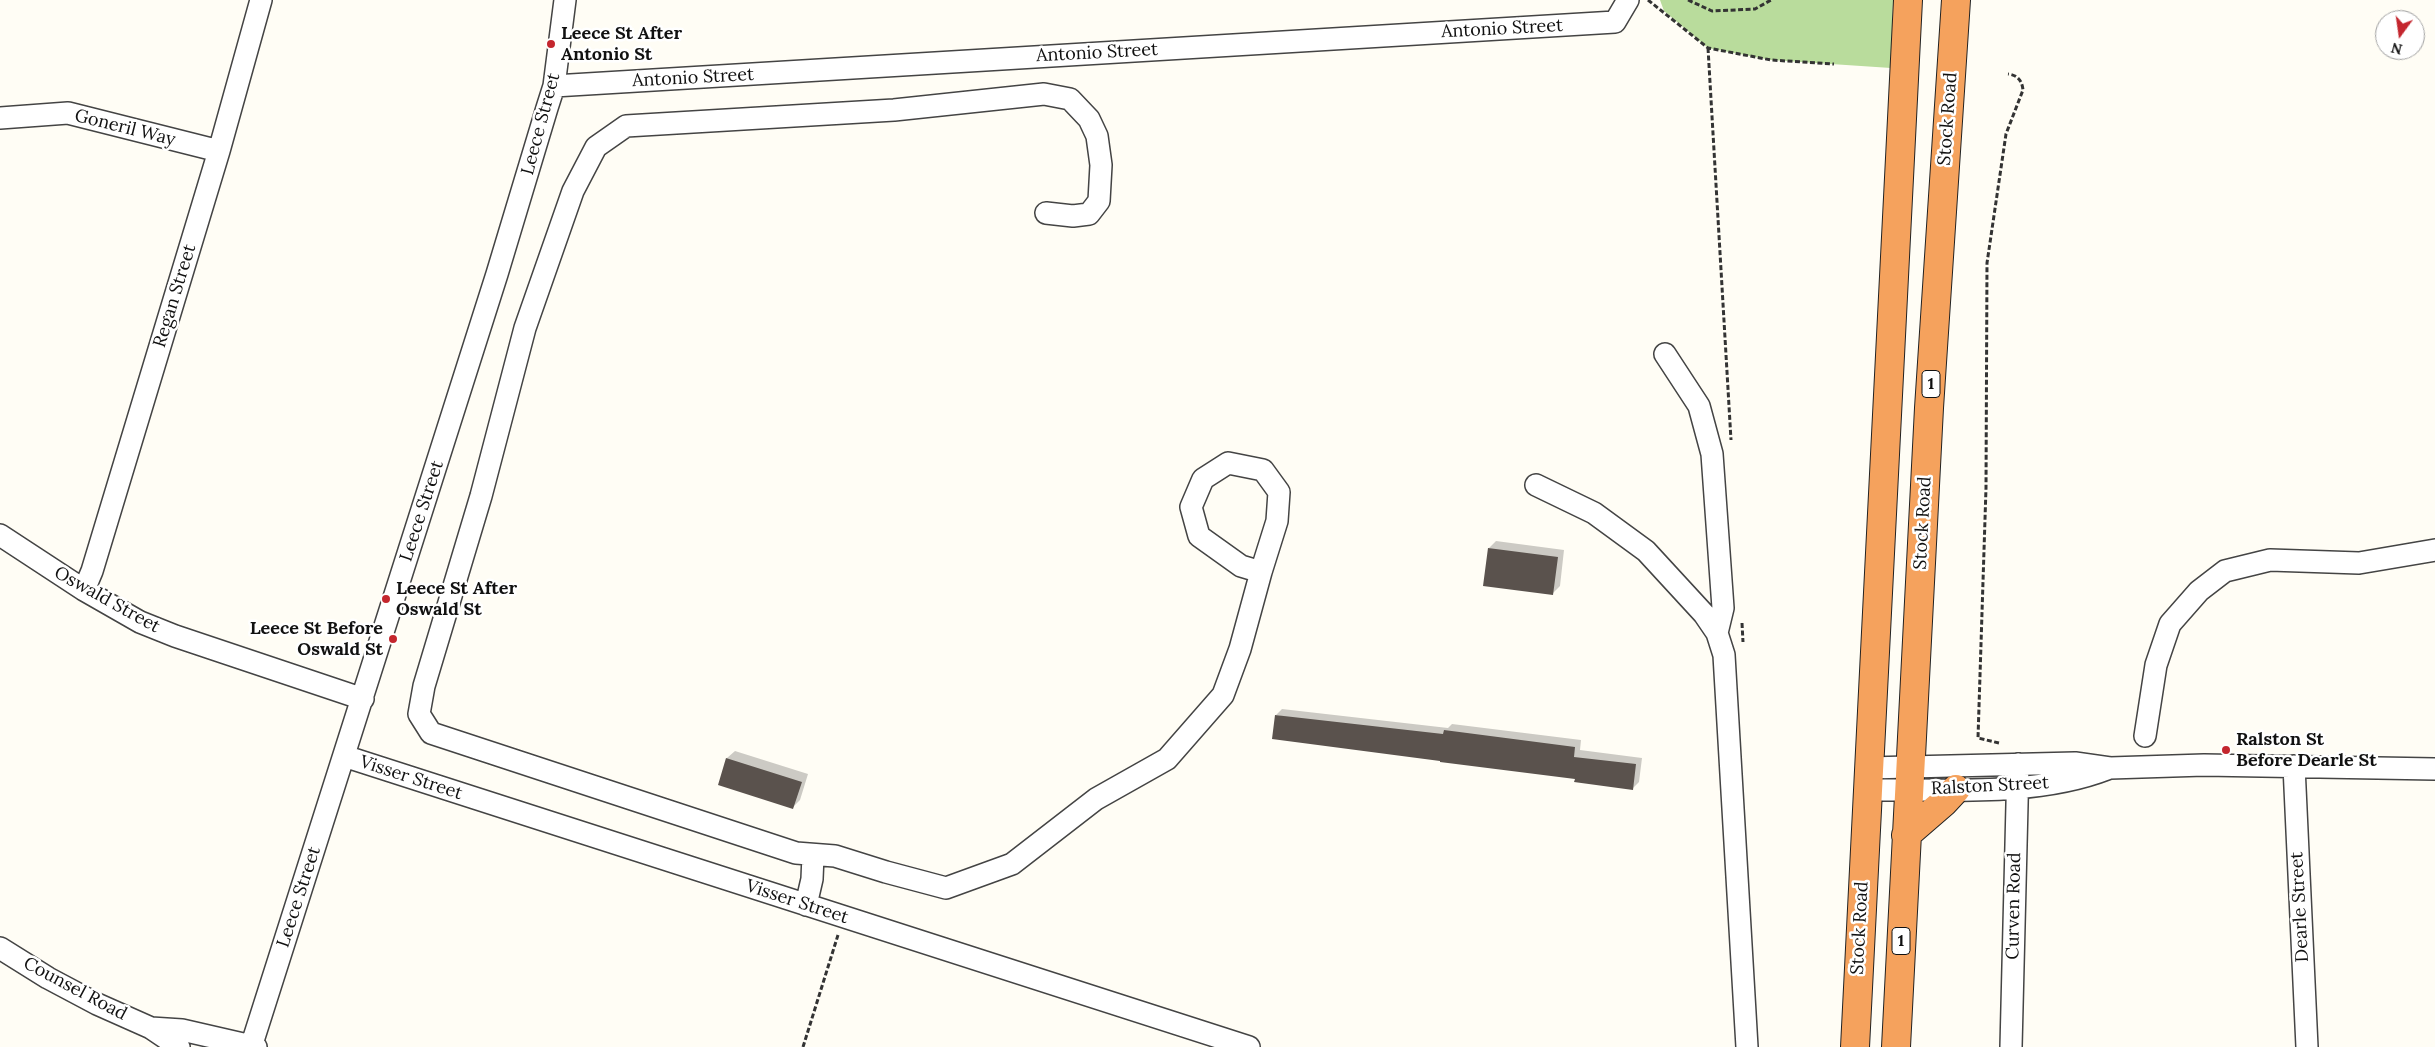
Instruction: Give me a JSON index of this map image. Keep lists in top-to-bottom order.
{
  "streets": {
    "highway": ["Stock Road", "1"],
    "street": [
      "Antonio Street",
      "Leece Street",
      "Goneril Way",
      "Regan Street",
      "Oswald Street",
      "Visser Street",
      "Ralston Street",
      "Curven Road",
      "Dearle Street",
      "Counsel Road"
    ]
  },
  "crossings": [
    ["Antonio Street", "Leece Street"],
    ["Stock Road", "Ralston Street"],
    ["Leece Street", "Oswald Street"],
    ["Leece Street", "Visser Street"],
    ["Leece Street", "Counsel Road"],
    ["Goneril Way", "Regan Street"],
    ["Regan Street", "Oswald Street"],
    ["Ralston Street", "Curven Road"],
    ["Ralston Street", "Dearle Street"]
  ],
  "places": [
    "Leece St After Antonio St",
    "Leece St After Oswald St",
    "Leece St Before Oswald St",
    "Ralston St Before Dearle St"
  ],
  "north": "bottom"
}
